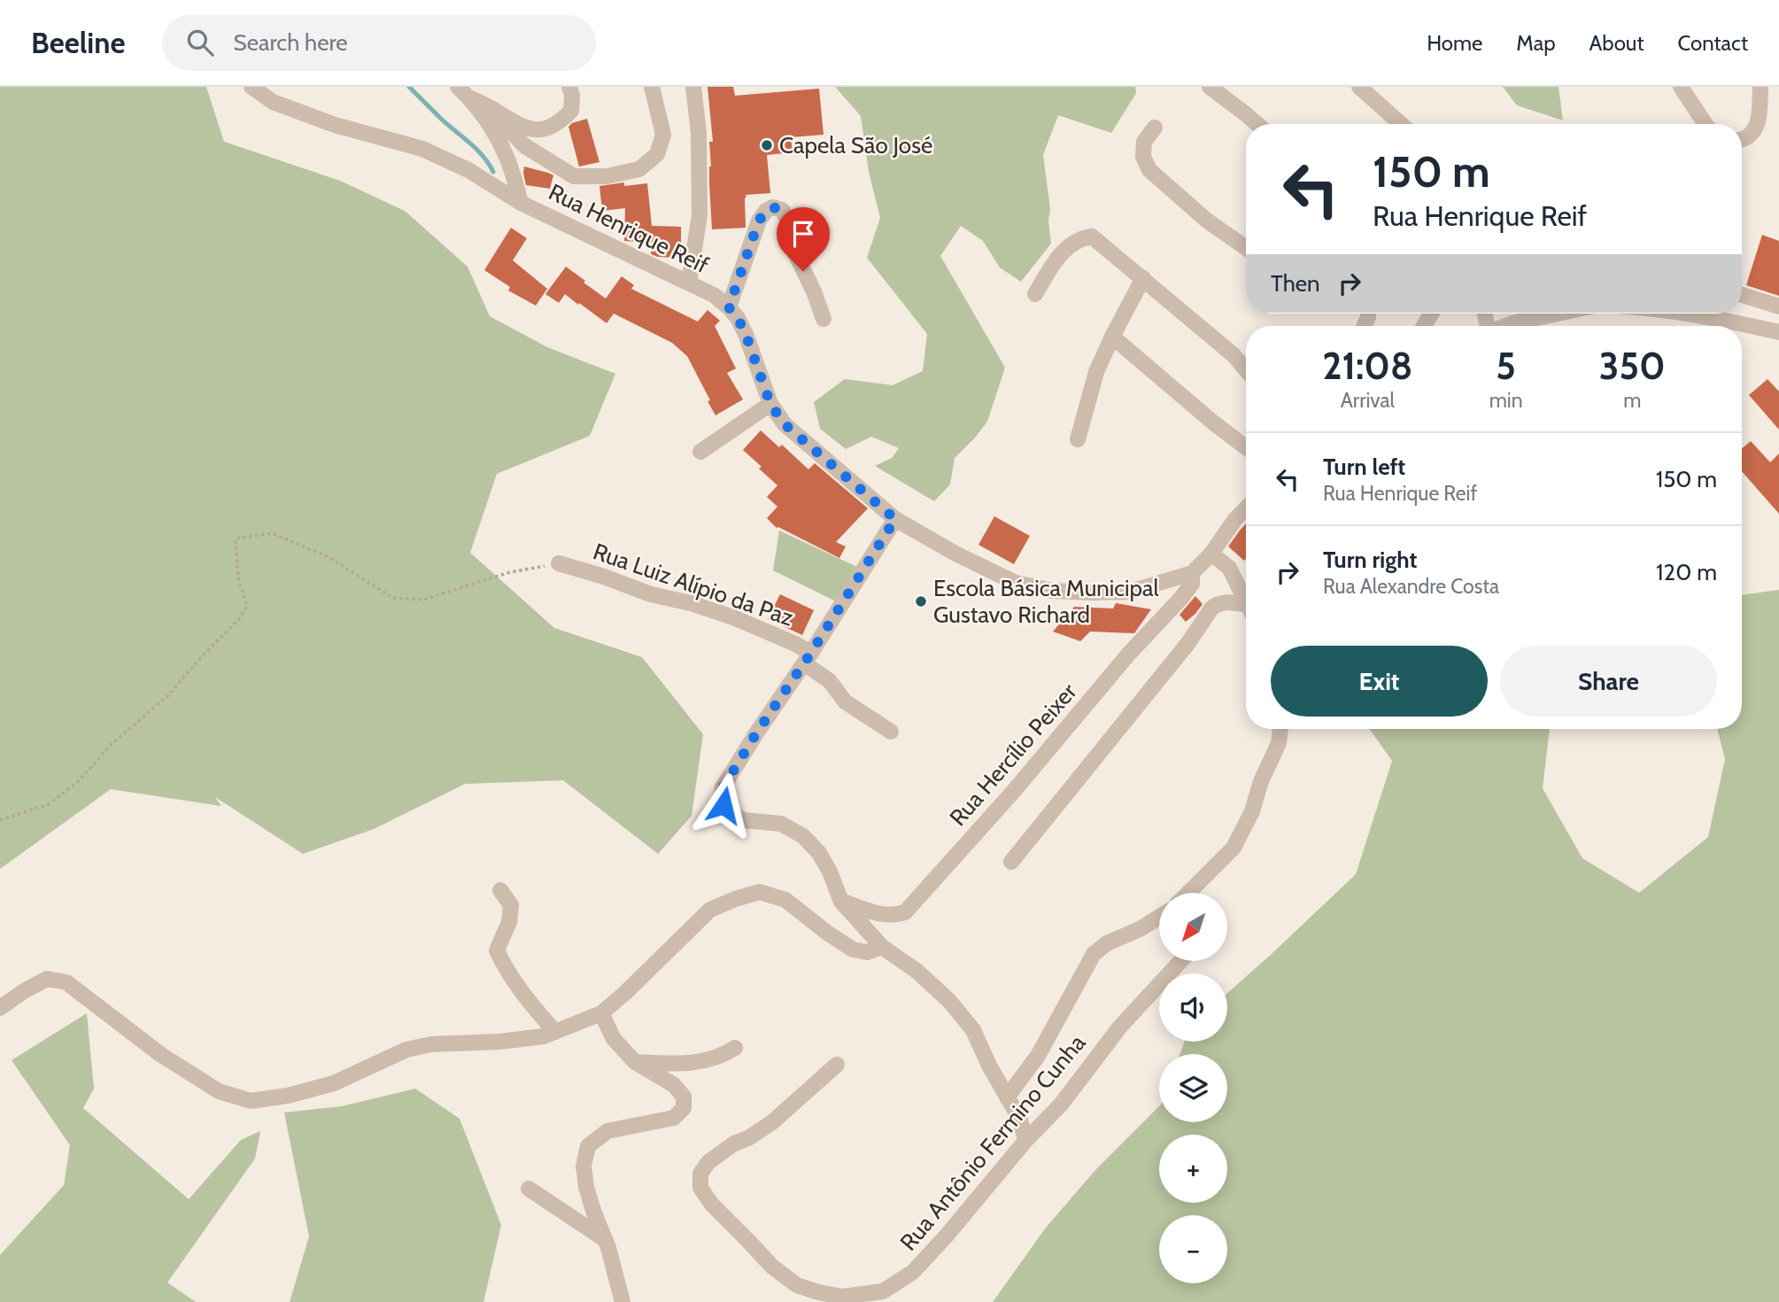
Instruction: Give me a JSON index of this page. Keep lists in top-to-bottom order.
{
  "streets": {
    "street": [
      "Rua Henrique Reif",
      "Rua Luiz Alípio da Paz",
      "Rua Hercílio Peixer",
      "Rua Antônio Fermino Cunha"
    ]
  },
  "crossings": [
    ["Rua Henrique Reif", "Rua Hercílio Peixer"]
  ],
  "places": ["Capela São José", "Escola Básica Municipal Gustavo Richard"],
  "north": "bottom left",
  "page": {
    "header": "Beeline",
    "search": "Search here",
    "nav": [
      "Home",
      "Map",
      "About",
      "Contact"
    ],
    "turn": ["150 m", "Rua Henrique Reif"],
    "then": "Then",
    "eta": [
      "21:08",
      "Arrival",
      "5",
      "min",
      "350",
      "m"
    ],
    "list": [
      {
        "name": "Turn left",
        "note": "Rua Henrique Reif",
        "value": "150 m"
      },
      {
        "name": "Turn right",
        "note": "Rua Alexandre Costa",
        "value": "120 m"
      }
    ],
    "buttons": ["Exit", "Share"],
    "map_buttons": ["+", "−"]
  }
}
